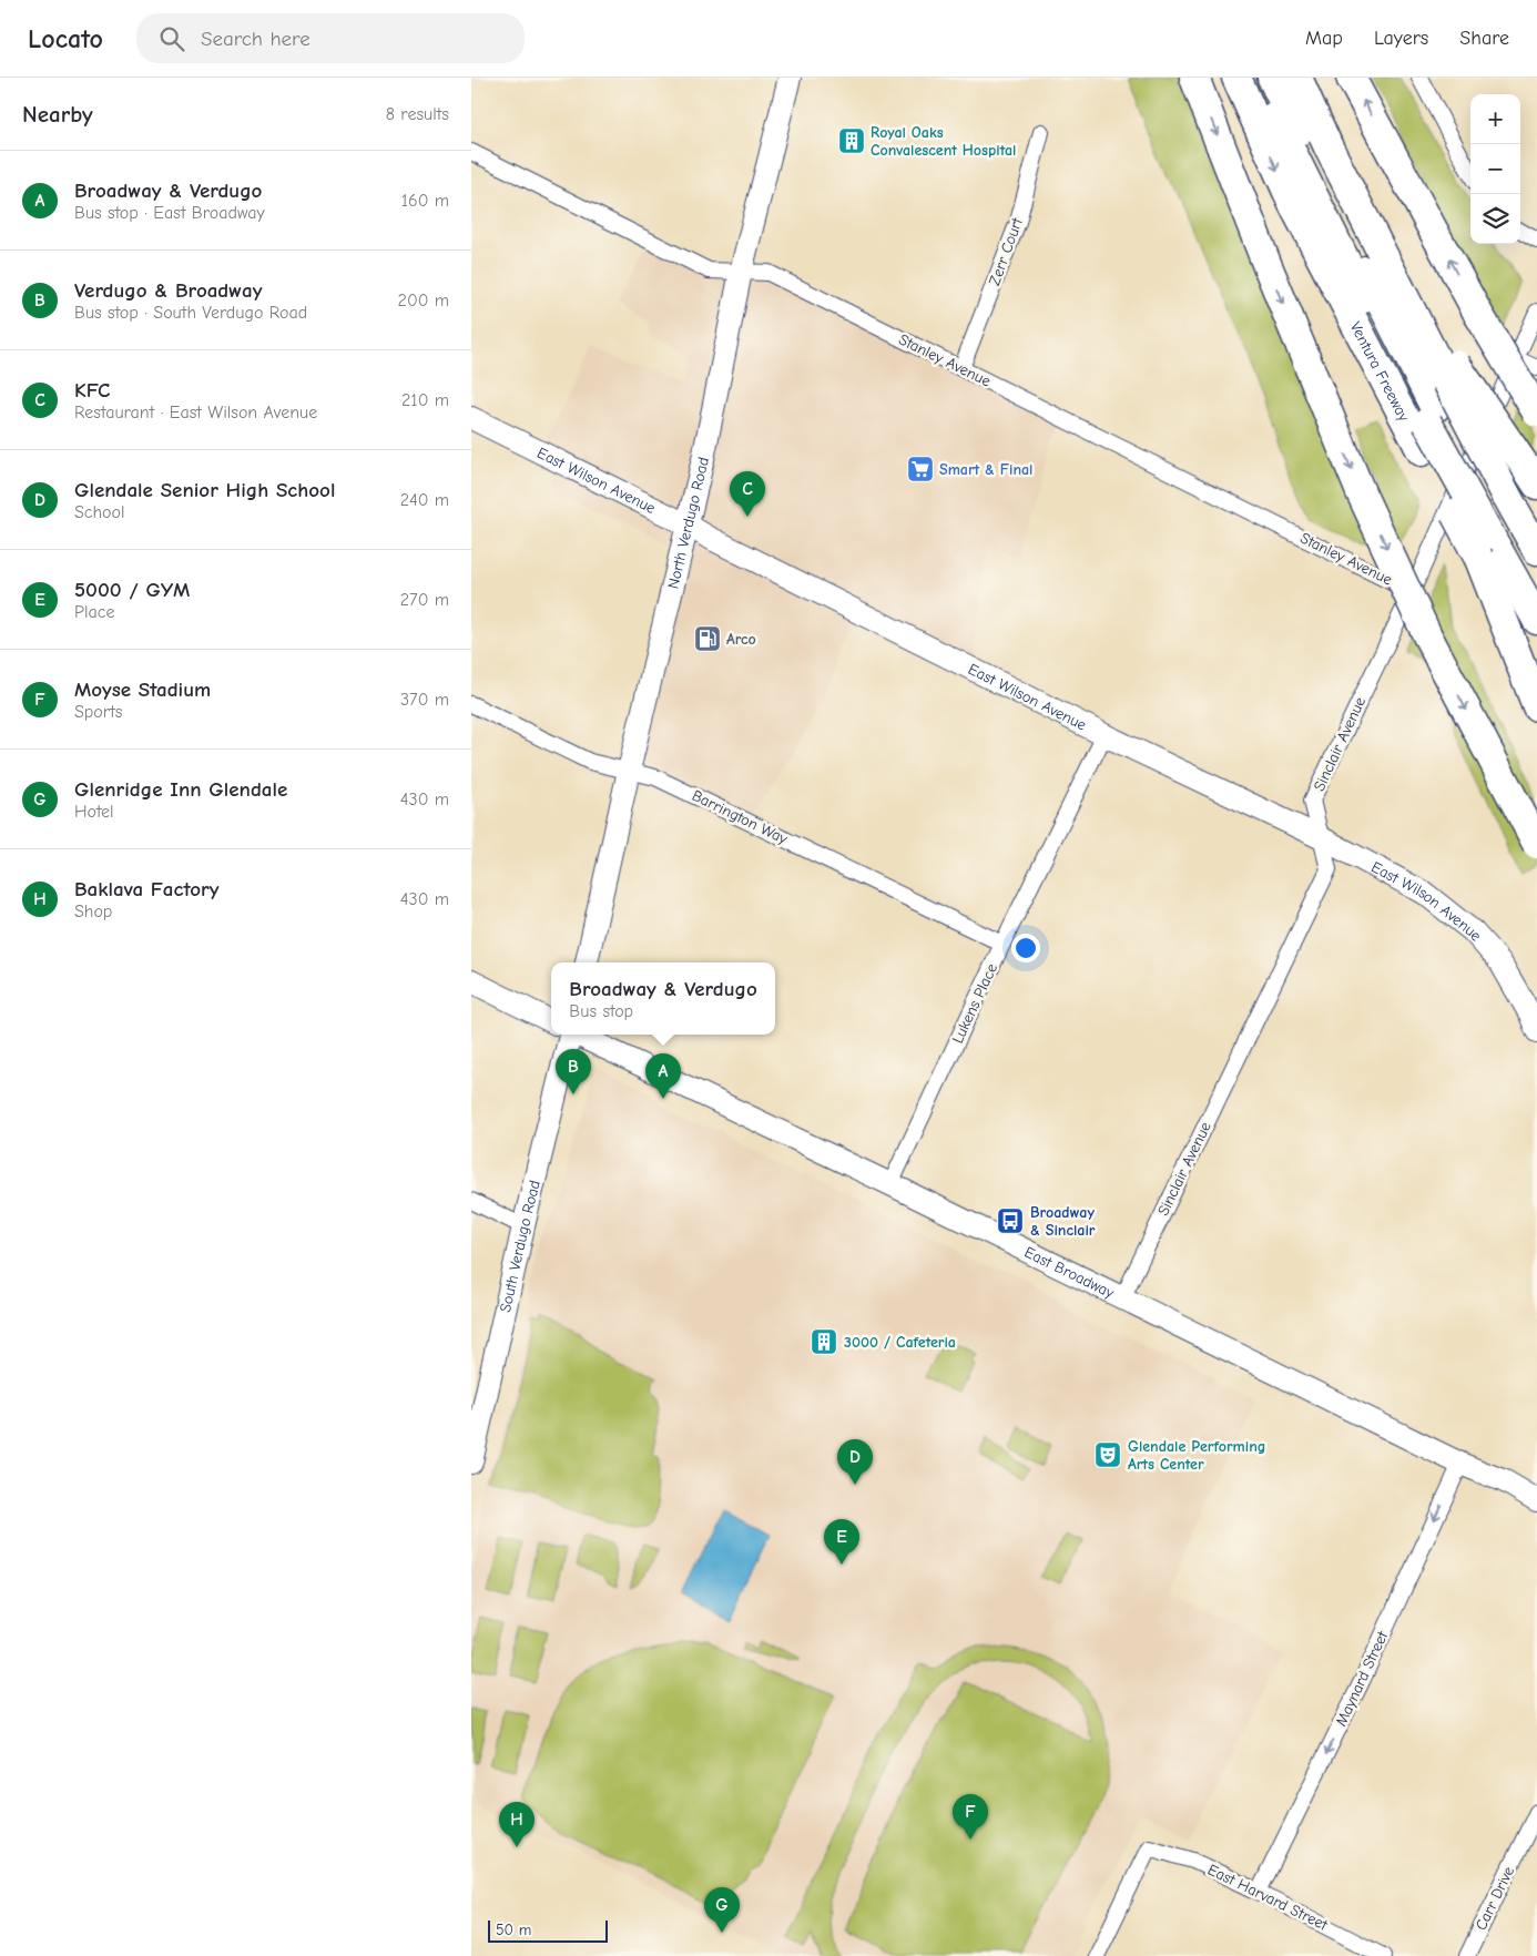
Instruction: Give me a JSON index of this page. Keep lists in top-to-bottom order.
{
  "streets": {
    "highway": ["Ventura Freeway"],
    "main road": [
      "East Wilson Avenue",
      "North Verdugo Road",
      "South Verdugo Road",
      "East Broadway"
    ],
    "street": [
      "Zerr Court",
      "Stanley Avenue",
      "Sinclair Avenue",
      "Barrington Way",
      "Lukens Place",
      "Maynard Street",
      "East Harvard Street",
      "Carr Drive"
    ]
  },
  "crossings": [
    ["Zerr Court", "Stanley Avenue"],
    ["Stanley Avenue", "North Verdugo Road"],
    ["Stanley Avenue", "Sinclair Avenue"],
    ["East Wilson Avenue", "North Verdugo Road"],
    ["East Wilson Avenue", "Sinclair Avenue"],
    ["East Wilson Avenue", "Lukens Place"],
    ["North Verdugo Road", "Barrington Way"],
    ["Sinclair Avenue", "East Broadway"],
    ["Barrington Way", "Lukens Place"],
    ["Lukens Place", "East Broadway"],
    ["East Broadway", "Maynard Street"],
    ["Maynard Street", "East Harvard Street"]
  ],
  "one_way": ["Maynard Street"],
  "places": {
    "building": ["Royal Oaks Convalescent Hospital", "3000 / Cafeteria"],
    "supermarket": ["Smart & Final"],
    "fuel station": ["Arco"],
    "bus stop": ["Broadway & Sinclair"],
    "theatre": ["Glendale Performing Arts Center"]
  },
  "scale_bar": "50 m",
  "page": {
    "header": "Locato",
    "search": "Search here",
    "nav": ["Map", "Layers", "Share"],
    "heading": ["Nearby", "8 results"],
    "map_buttons": ["+", "−"],
    "list": [
      {
        "mark": "A",
        "name": "Broadway & Verdugo",
        "note": "Bus stop · East Broadway",
        "value": "160 m"
      },
      {
        "mark": "B",
        "name": "Verdugo & Broadway",
        "note": "Bus stop · South Verdugo Road",
        "value": "200 m"
      },
      {
        "mark": "C",
        "name": "KFC",
        "note": "Restaurant · East Wilson Avenue",
        "value": "210 m"
      },
      {
        "mark": "D",
        "name": "Glendale Senior High School",
        "note": "School",
        "value": "240 m"
      },
      {
        "mark": "E",
        "name": "5000 / GYM",
        "note": "Place",
        "value": "270 m"
      },
      {
        "mark": "F",
        "name": "Moyse Stadium",
        "note": "Sports",
        "value": "370 m"
      },
      {
        "mark": "G",
        "name": "Glenridge Inn Glendale",
        "note": "Hotel",
        "value": "430 m"
      },
      {
        "mark": "H",
        "name": "Baklava Factory",
        "note": "Shop",
        "value": "430 m"
      }
    ],
    "pins": [
      "C",
      "B",
      "A",
      "D",
      "E",
      "F",
      "H",
      "G"
    ],
    "popup": ["Broadway & Verdugo", "Bus stop"],
    "scale": "50 m"
  }
}
